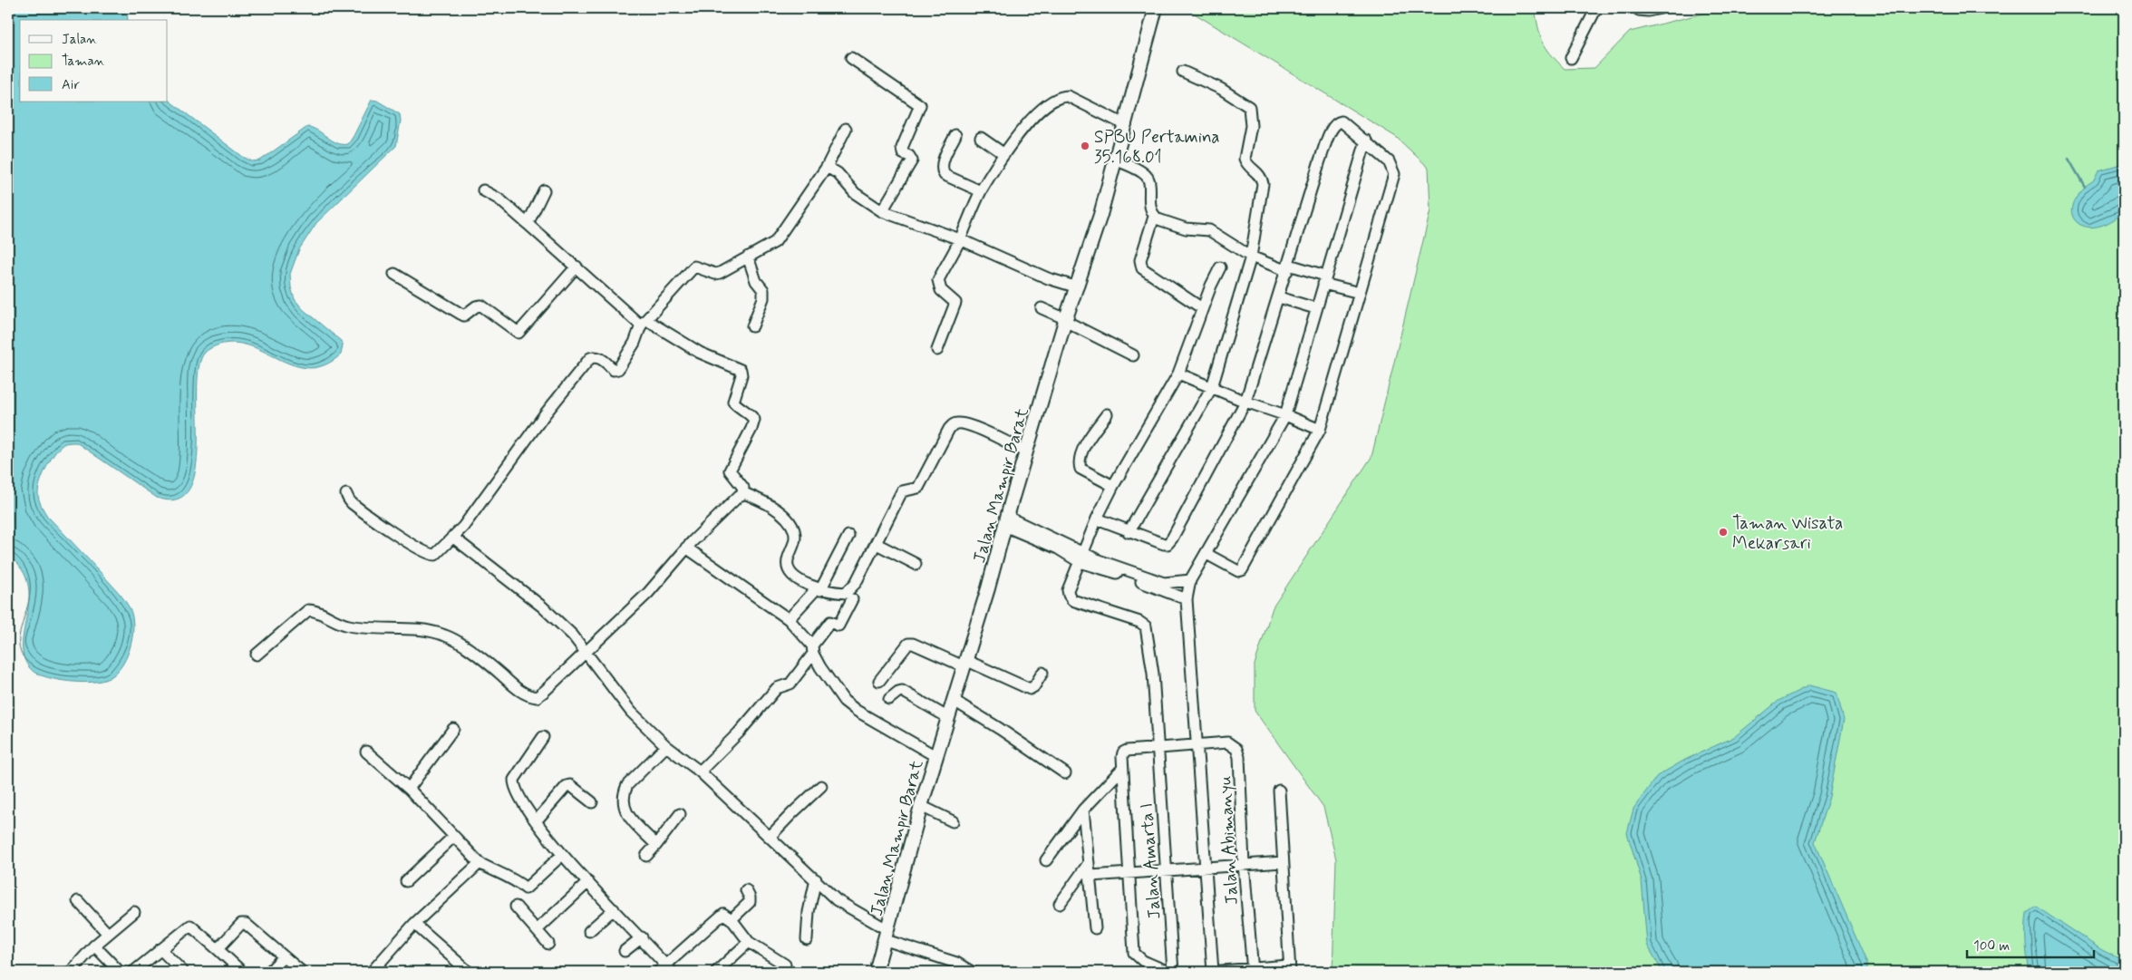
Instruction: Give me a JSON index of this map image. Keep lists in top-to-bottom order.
{
  "streets": {
    "street": ["Jalan Mampir Barat", "Jalan Abimanyu", "Jalan Amarta I"]
  },
  "places": ["SPBU Pertamina 35.168.01", "Taman Wisata Mekarsari"],
  "legend": ["Jalan", "Taman", "Air"],
  "scale_bar": "100 m"
}
